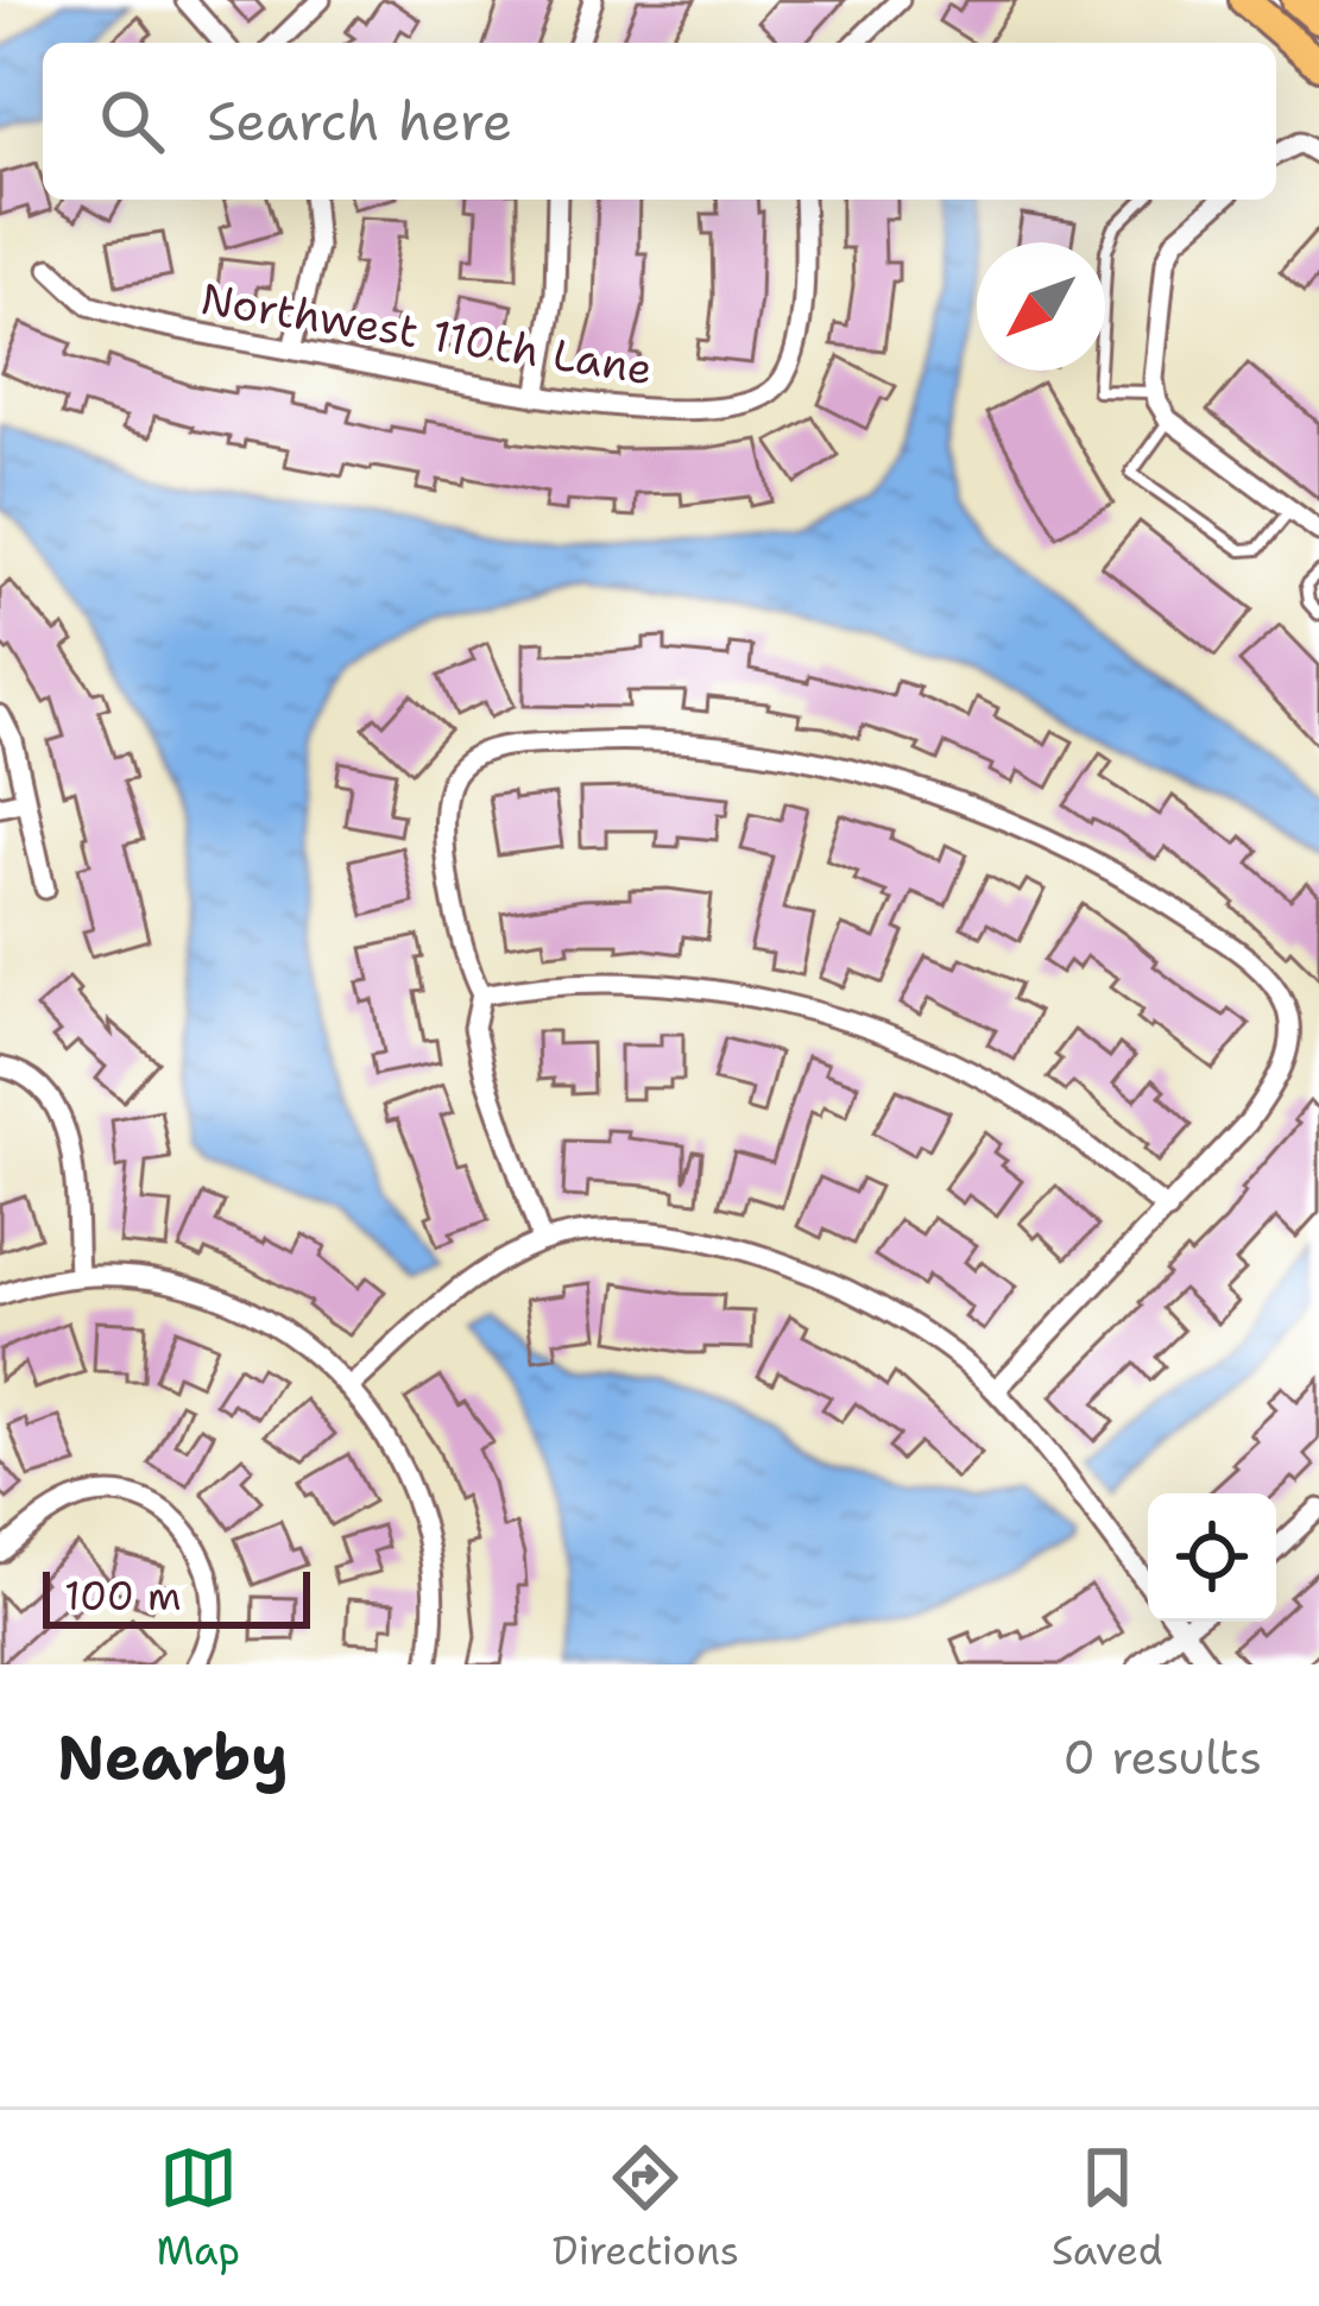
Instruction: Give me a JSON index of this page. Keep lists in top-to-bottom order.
{
  "streets": {
    "street": ["Northwest 110th Lane"]
  },
  "scale_bar": "100 m",
  "north": "bottom left",
  "page": {
    "search": "Search here",
    "scale": "100 m",
    "heading": ["Nearby", "0 results"],
    "nav": ["Map", "Directions", "Saved"]
  }
}
